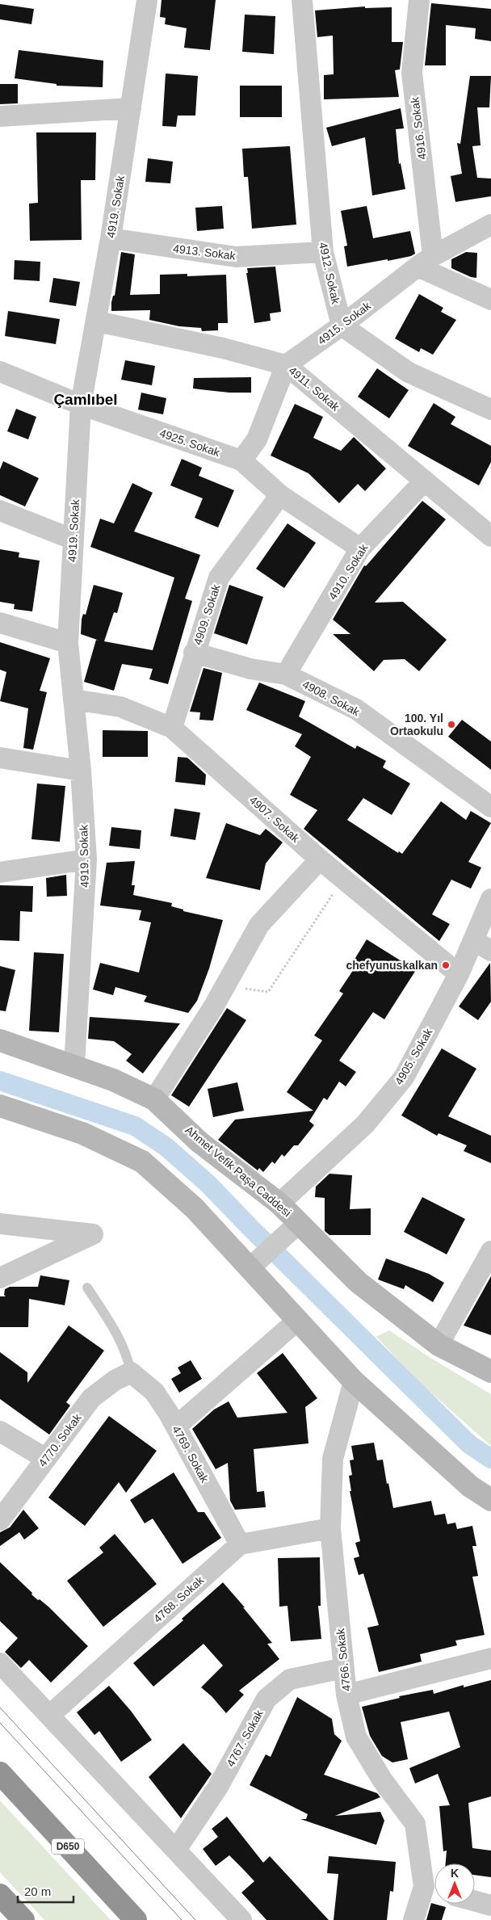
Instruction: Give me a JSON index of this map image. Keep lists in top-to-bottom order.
{
  "streets": {
    "highway": ["D650"],
    "street": [
      "4916. Sokak",
      "4919. Sokak",
      "4913. Sokak",
      "4912. Sokak",
      "4915. Sokak",
      "4911. Sokak",
      "4925. Sokak",
      "4910. Sokak",
      "4909. Sokak",
      "4908. Sokak",
      "4907. Sokak",
      "4905. Sokak",
      "Ahmet Vefik Paşa Caddesi",
      "4770. Sokak",
      "4769. Sokak",
      "4768. Sokak",
      "4766. Sokak",
      "4767. Sokak"
    ]
  },
  "crossings": [
    ["4916. Sokak", "4915. Sokak"],
    ["4919. Sokak", "4913. Sokak"],
    ["4919. Sokak", "4911. Sokak"],
    ["4919. Sokak", "4925. Sokak"],
    ["4919. Sokak", "4907. Sokak"],
    ["4919. Sokak", "Ahmet Vefik Paşa Caddesi"],
    ["4913. Sokak", "4912. Sokak"],
    ["4912. Sokak", "4915. Sokak"],
    ["4915. Sokak", "4911. Sokak"],
    ["4911. Sokak", "4910. Sokak"],
    ["4925. Sokak", "4910. Sokak"],
    ["4925. Sokak", "4909. Sokak"],
    ["4910. Sokak", "4908. Sokak"],
    ["4909. Sokak", "4908. Sokak"],
    ["4909. Sokak", "4907. Sokak"],
    ["4907. Sokak", "4905. Sokak"],
    ["4905. Sokak", "Ahmet Vefik Paşa Caddesi"],
    ["4770. Sokak", "4769. Sokak"],
    ["4769. Sokak", "4768. Sokak"],
    ["4766. Sokak", "4767. Sokak"]
  ],
  "districts": ["Çamlıbel"],
  "places": ["100. Yıl Ortaokulu", "chefyunuskalkan"],
  "scale_bar": "20 m",
  "north": "top"
}
